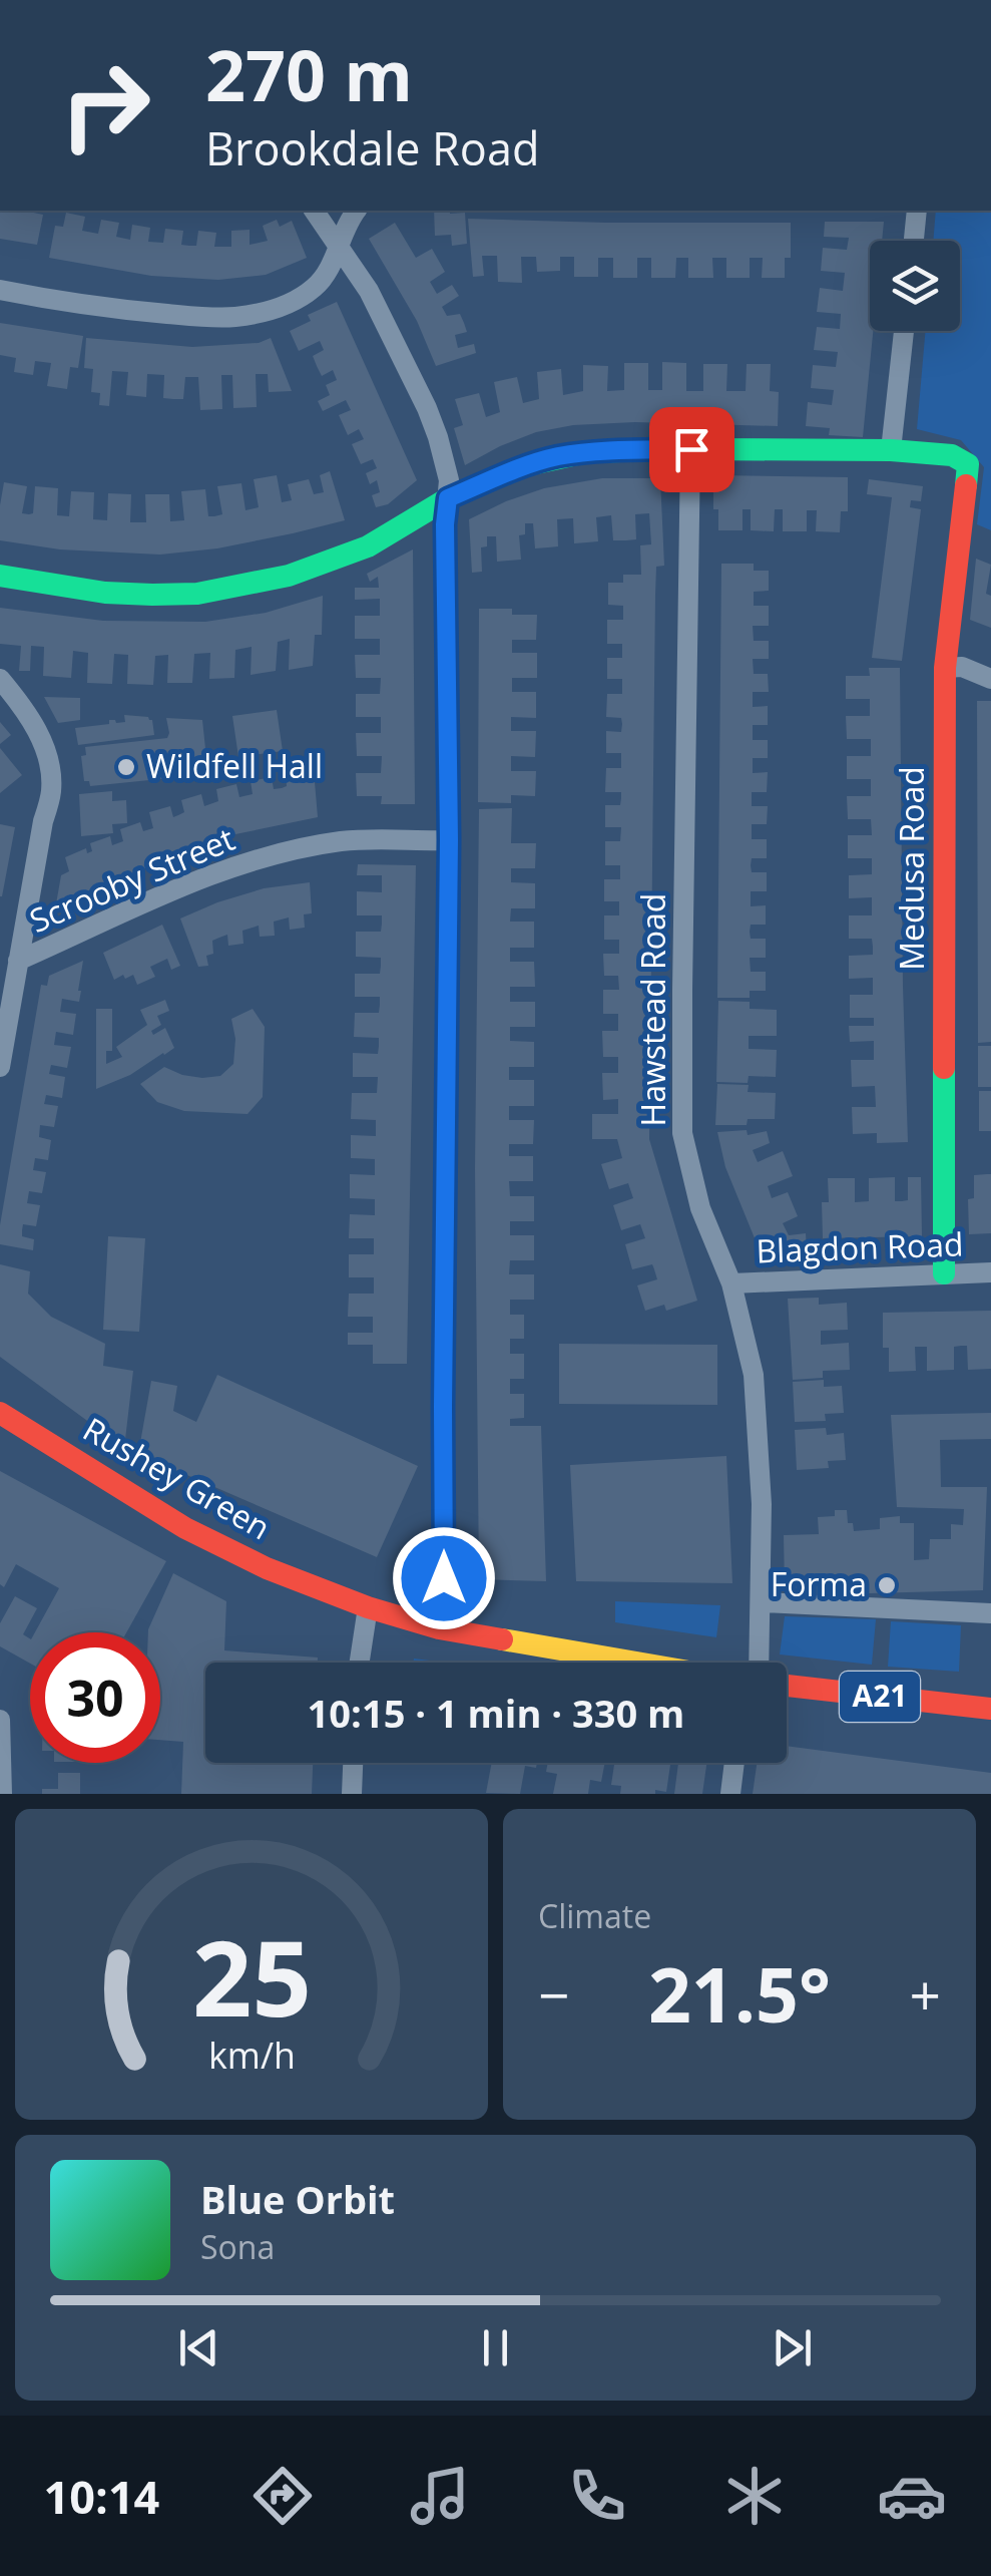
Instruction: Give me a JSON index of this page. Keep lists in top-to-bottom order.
{
  "streets": {
    "main road": ["Medusa Road", "Rushey Green", "A21"],
    "street": ["Scrooby Street", "Hawstead Road", "Blagdon Road"]
  },
  "crossings": [
    ["Medusa Road", "Blagdon Road"],
    ["Hawstead Road", "Blagdon Road"]
  ],
  "places": ["Wildfell Hall", "Forma"],
  "page": {
    "turn": ["270 m", "Brookdale Road"],
    "limit": "30",
    "trip": "10:15 · 1 min · 330 m",
    "tile": "Climate",
    "heat": ["−", "21.5°", "+"],
    "song": ["Blue Orbit", "Sona"],
    "tabs": "10:14",
    "gauge": ["25", "km/h"]
  }
}
